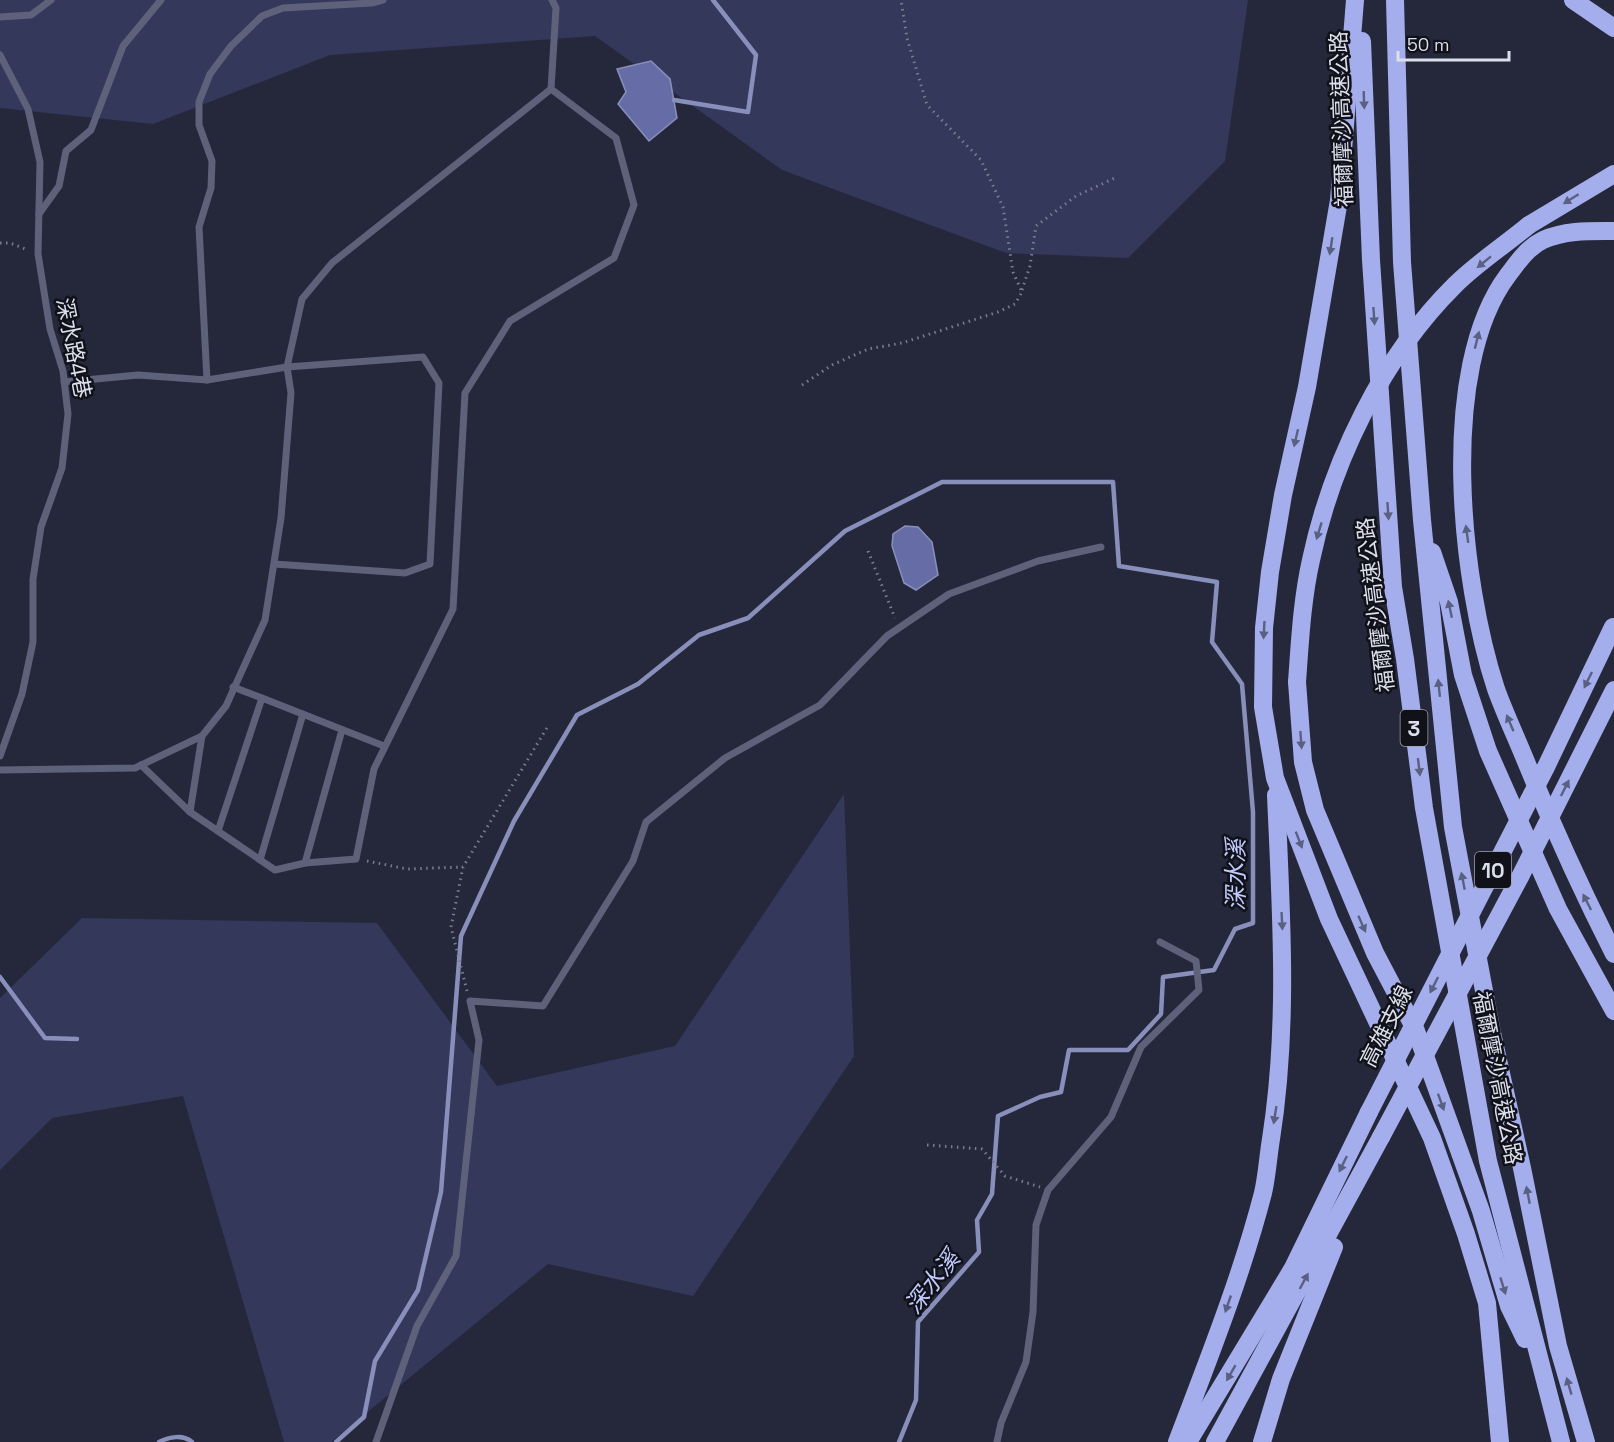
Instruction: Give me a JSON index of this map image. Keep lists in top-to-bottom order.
{
  "streets": {
    "highway": [
      "福爾摩沙高速公路",
      "3",
      "10",
      "高雄支線"
    ],
    "lane": ["深水路4巷"]
  },
  "water": ["深水溪"],
  "scale_bar": "50 m"
}
